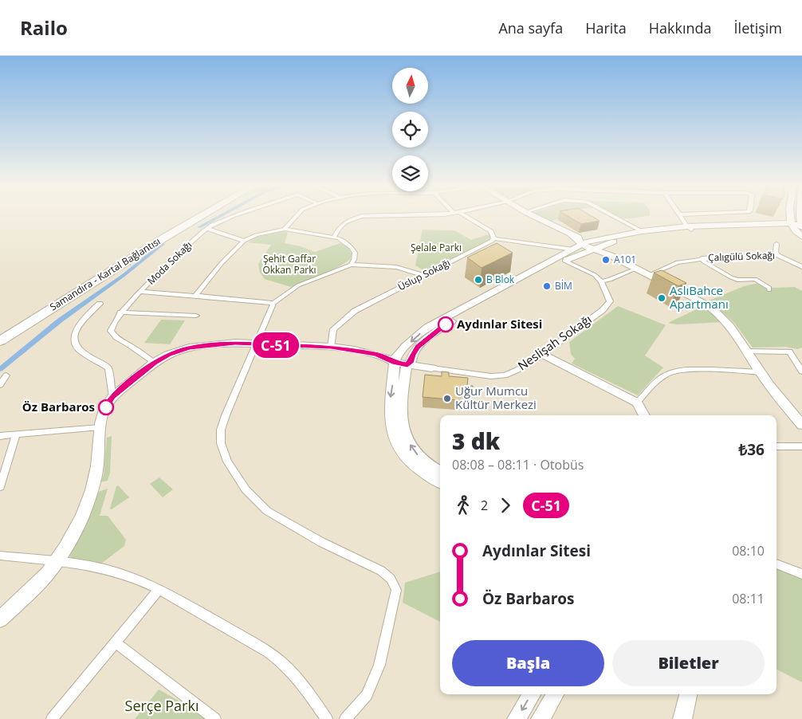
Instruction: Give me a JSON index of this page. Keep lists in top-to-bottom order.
{
  "streets": {
    "highway": ["Samandıra - Kartal Bağlantısı"],
    "street": [
      "Çalıgülü Sokağı",
      "Moda Sokağı",
      "Üslup Sokağı",
      "Neslişah Sokağı"
    ]
  },
  "parks": ["Şelale Parkı", "Şehit Gaffar Okkan Parkı", "Serçe Parkı"],
  "places": [
    "A101",
    "B Blok",
    "BİM",
    "AslıBahce Apartmanı",
    "Aydınlar Sitesi",
    "Uğur Mumcu Kültür Merkezi",
    "Öz Barbaros"
  ],
  "lines": ["bus line C-51"],
  "north": "top",
  "page": {
    "header": "Railo",
    "nav": [
      "Ana sayfa",
      "Harita",
      "Hakkında",
      "İletişim"
    ],
    "on_map": "C-51",
    "heading": ["3 dk", "08:08 – 08:11 · Otobüs", "₺36"],
    "legs": ["2", "C-51"],
    "list": [
      {
        "name": "Aydınlar Sitesi",
        "value": "08:10"
      },
      {
        "name": "Öz Barbaros",
        "value": "08:11"
      }
    ],
    "buttons": ["Başla", "Biletler"]
  }
}
